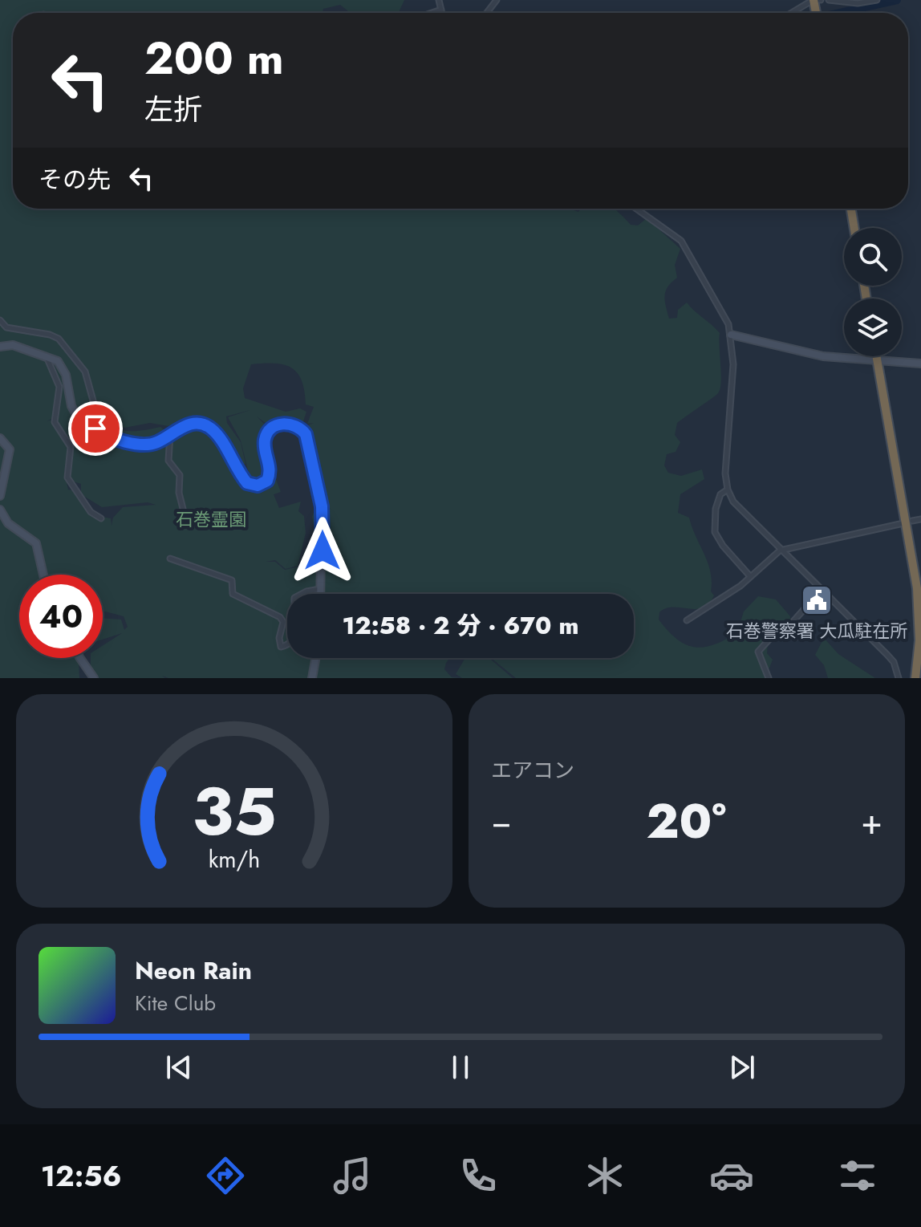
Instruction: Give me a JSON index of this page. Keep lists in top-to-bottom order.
{
  "parks": ["石巻霊園"],
  "places": {
    "public building": ["石巻警察署 大瓜駐在所"]
  },
  "page": {
    "turn": ["200 m", "左折"],
    "then": "その先",
    "limit": "40",
    "trip": "12:58 · 2 分 · 670 m",
    "tile": "エアコン",
    "heat": ["−", "20°", "+"],
    "song": ["Neon Rain", "Kite Club"],
    "tabs": "12:56",
    "gauge": ["35", "km/h"]
  }
}
